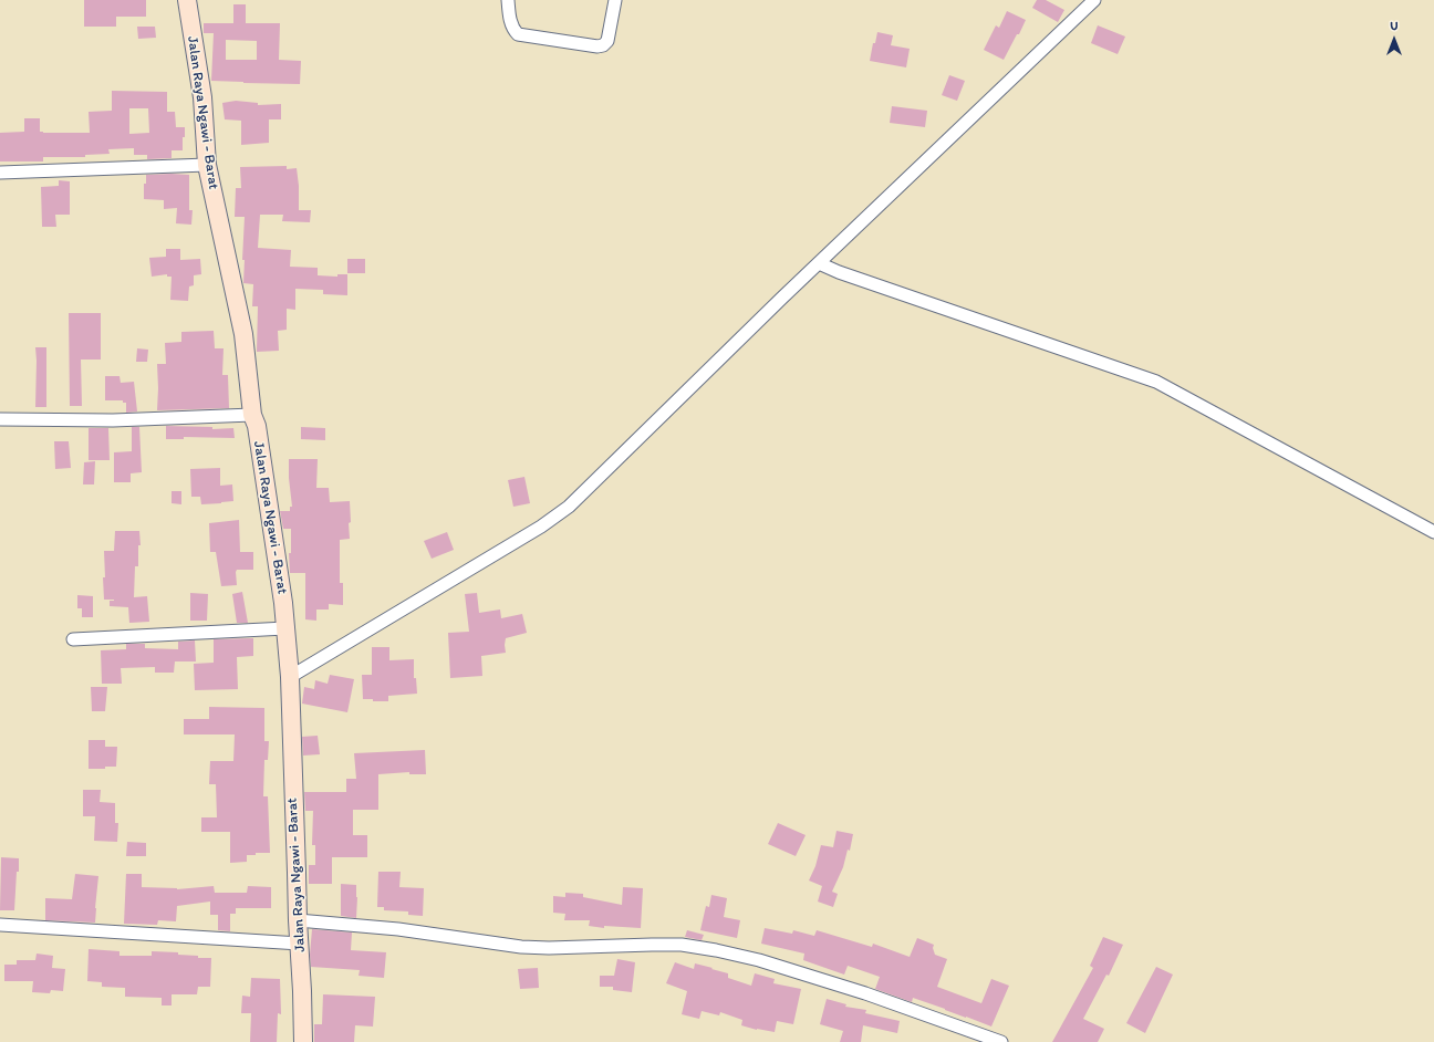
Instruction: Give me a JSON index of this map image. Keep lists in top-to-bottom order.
{
  "streets": {
    "main road": ["Jalan Raya Ngawi - Barat"]
  },
  "north": "top"
}
